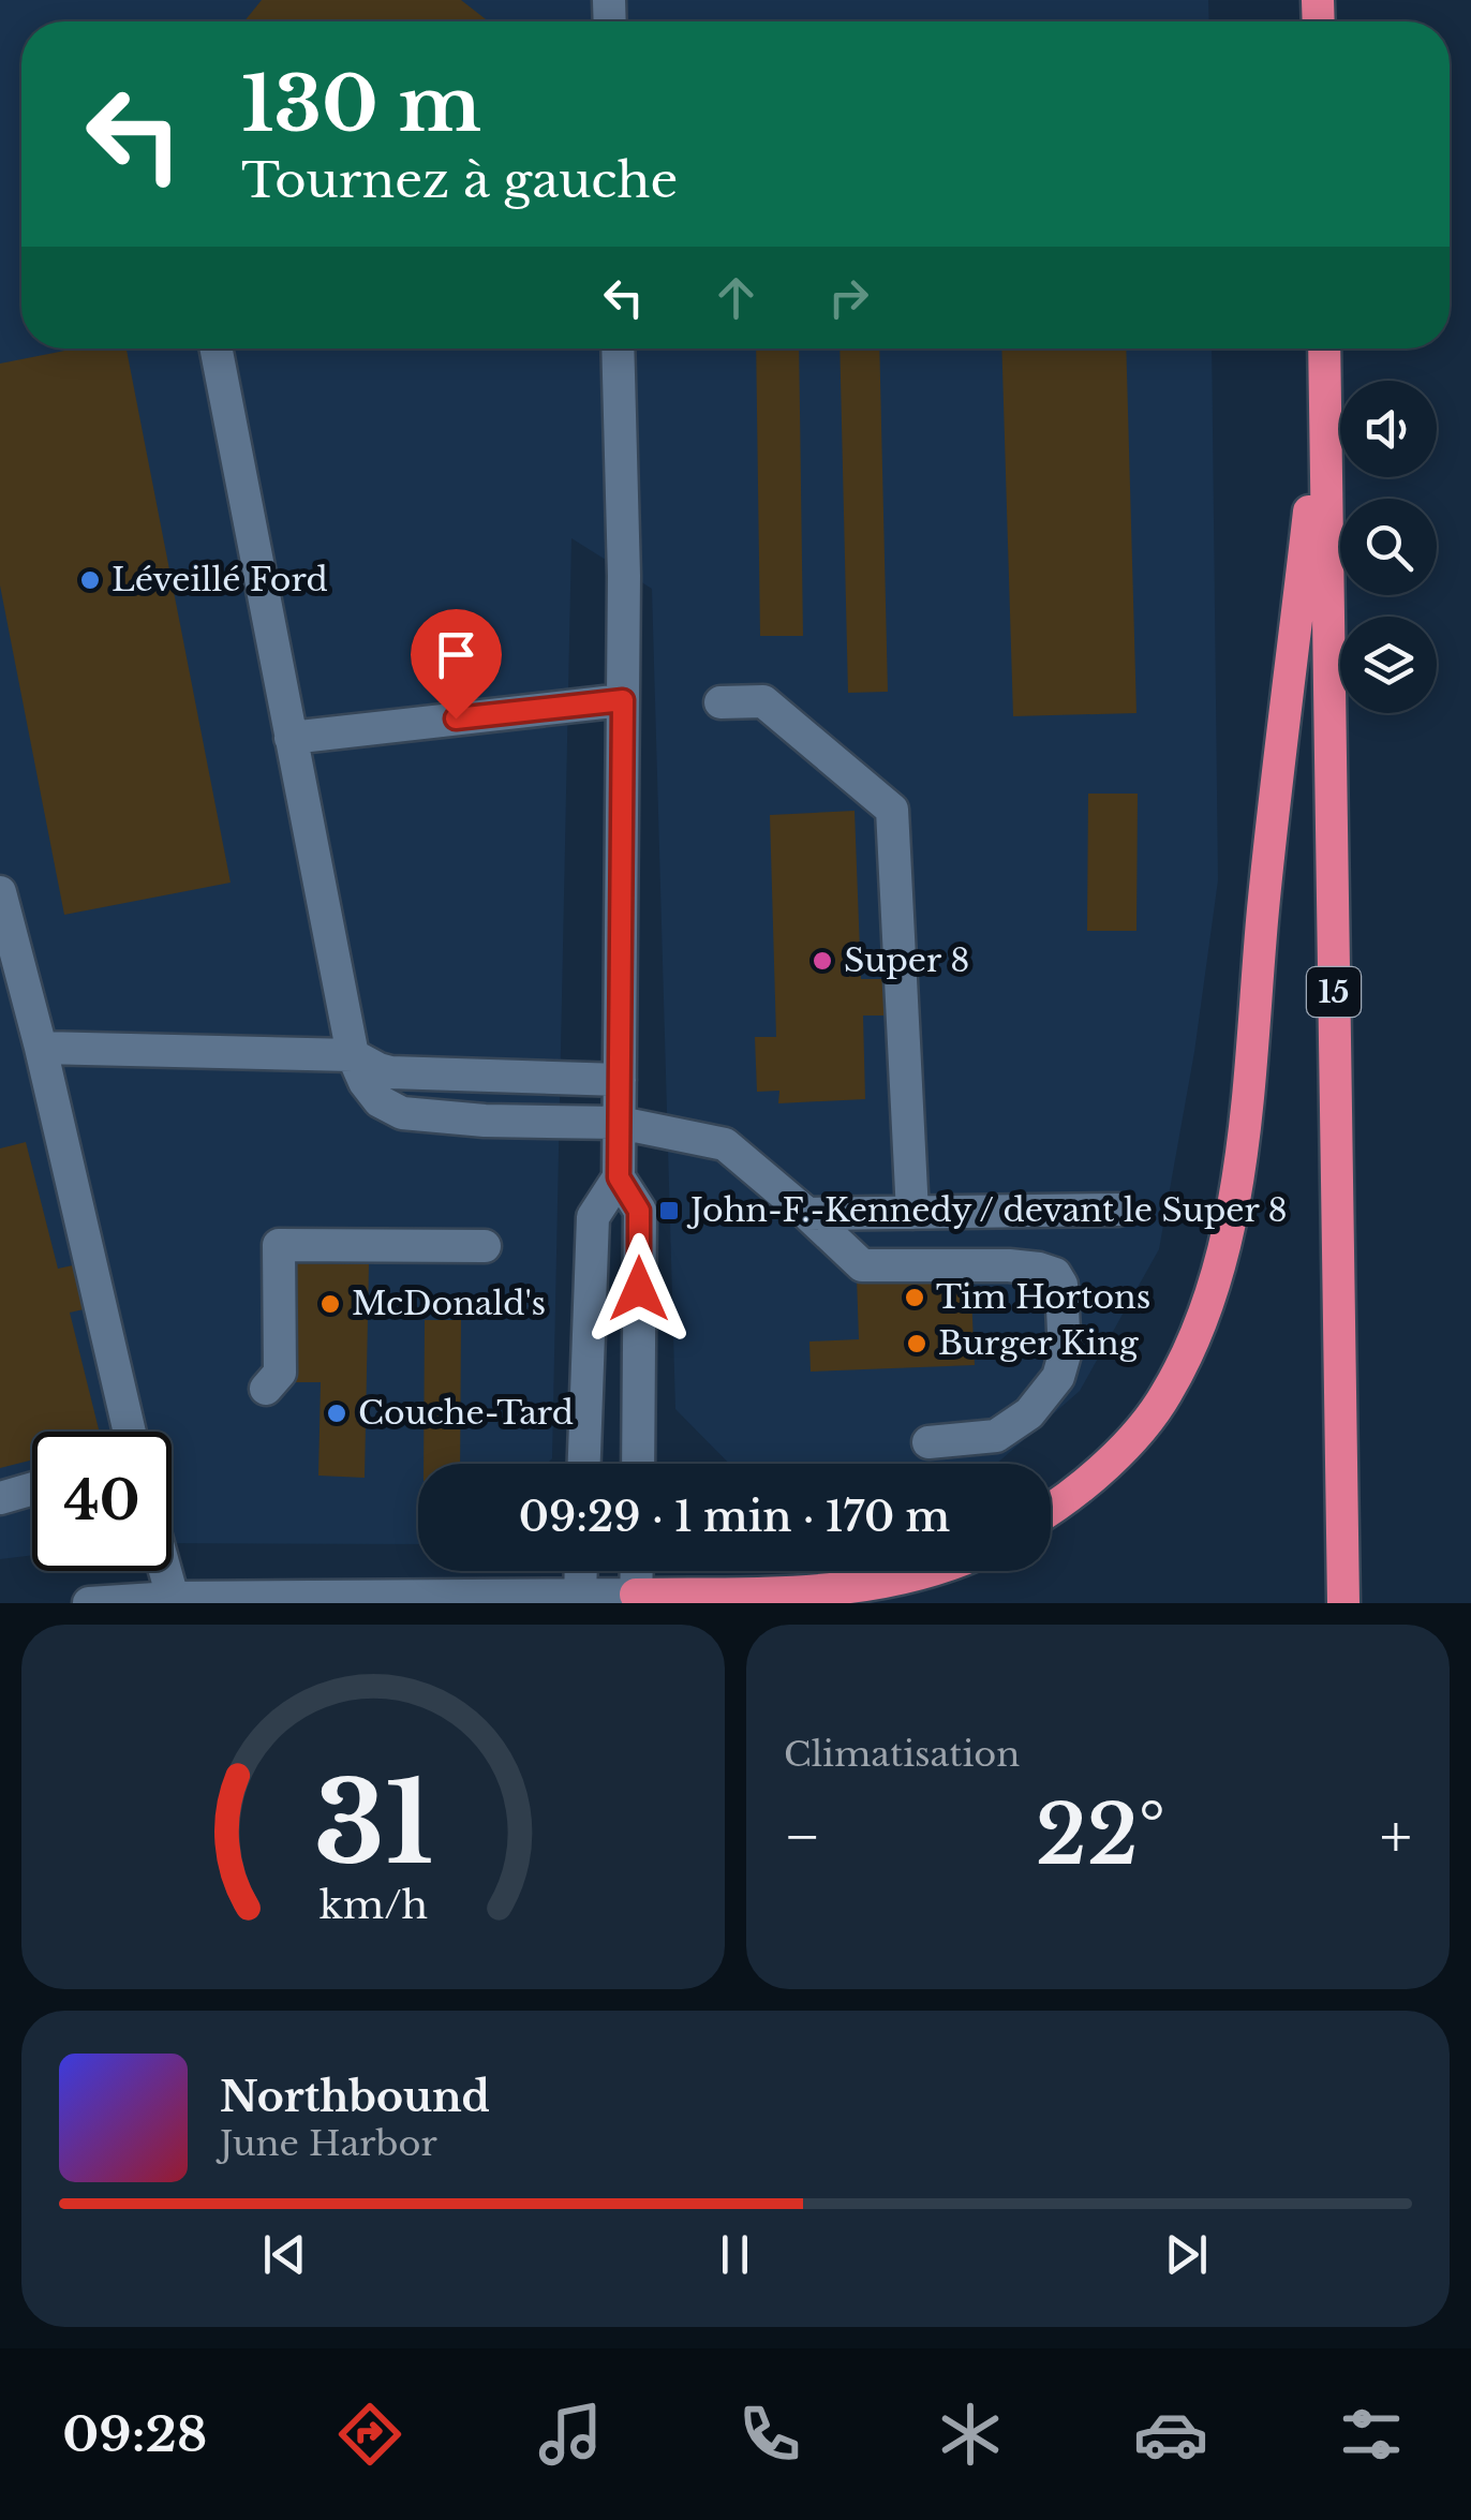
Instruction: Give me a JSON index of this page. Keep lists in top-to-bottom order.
{
  "streets": {
    "highway": ["15"]
  },
  "places": {
    "other": [
      "Léveillé Ford",
      "Super 8",
      "Tim Hortons",
      "McDonald's",
      "Burger King",
      "Couche-Tard"
    ],
    "transit": ["John-F.-Kennedy / devant le Super 8"]
  },
  "page": {
    "turn": ["130 m", "Tournez à gauche"],
    "limit": "40",
    "trip": "09:29 · 1 min · 170 m",
    "tile": "Climatisation",
    "heat": ["−", "22°", "+"],
    "song": ["Northbound", "June Harbor"],
    "tabs": "09:28",
    "gauge": ["31", "km/h"]
  }
}
